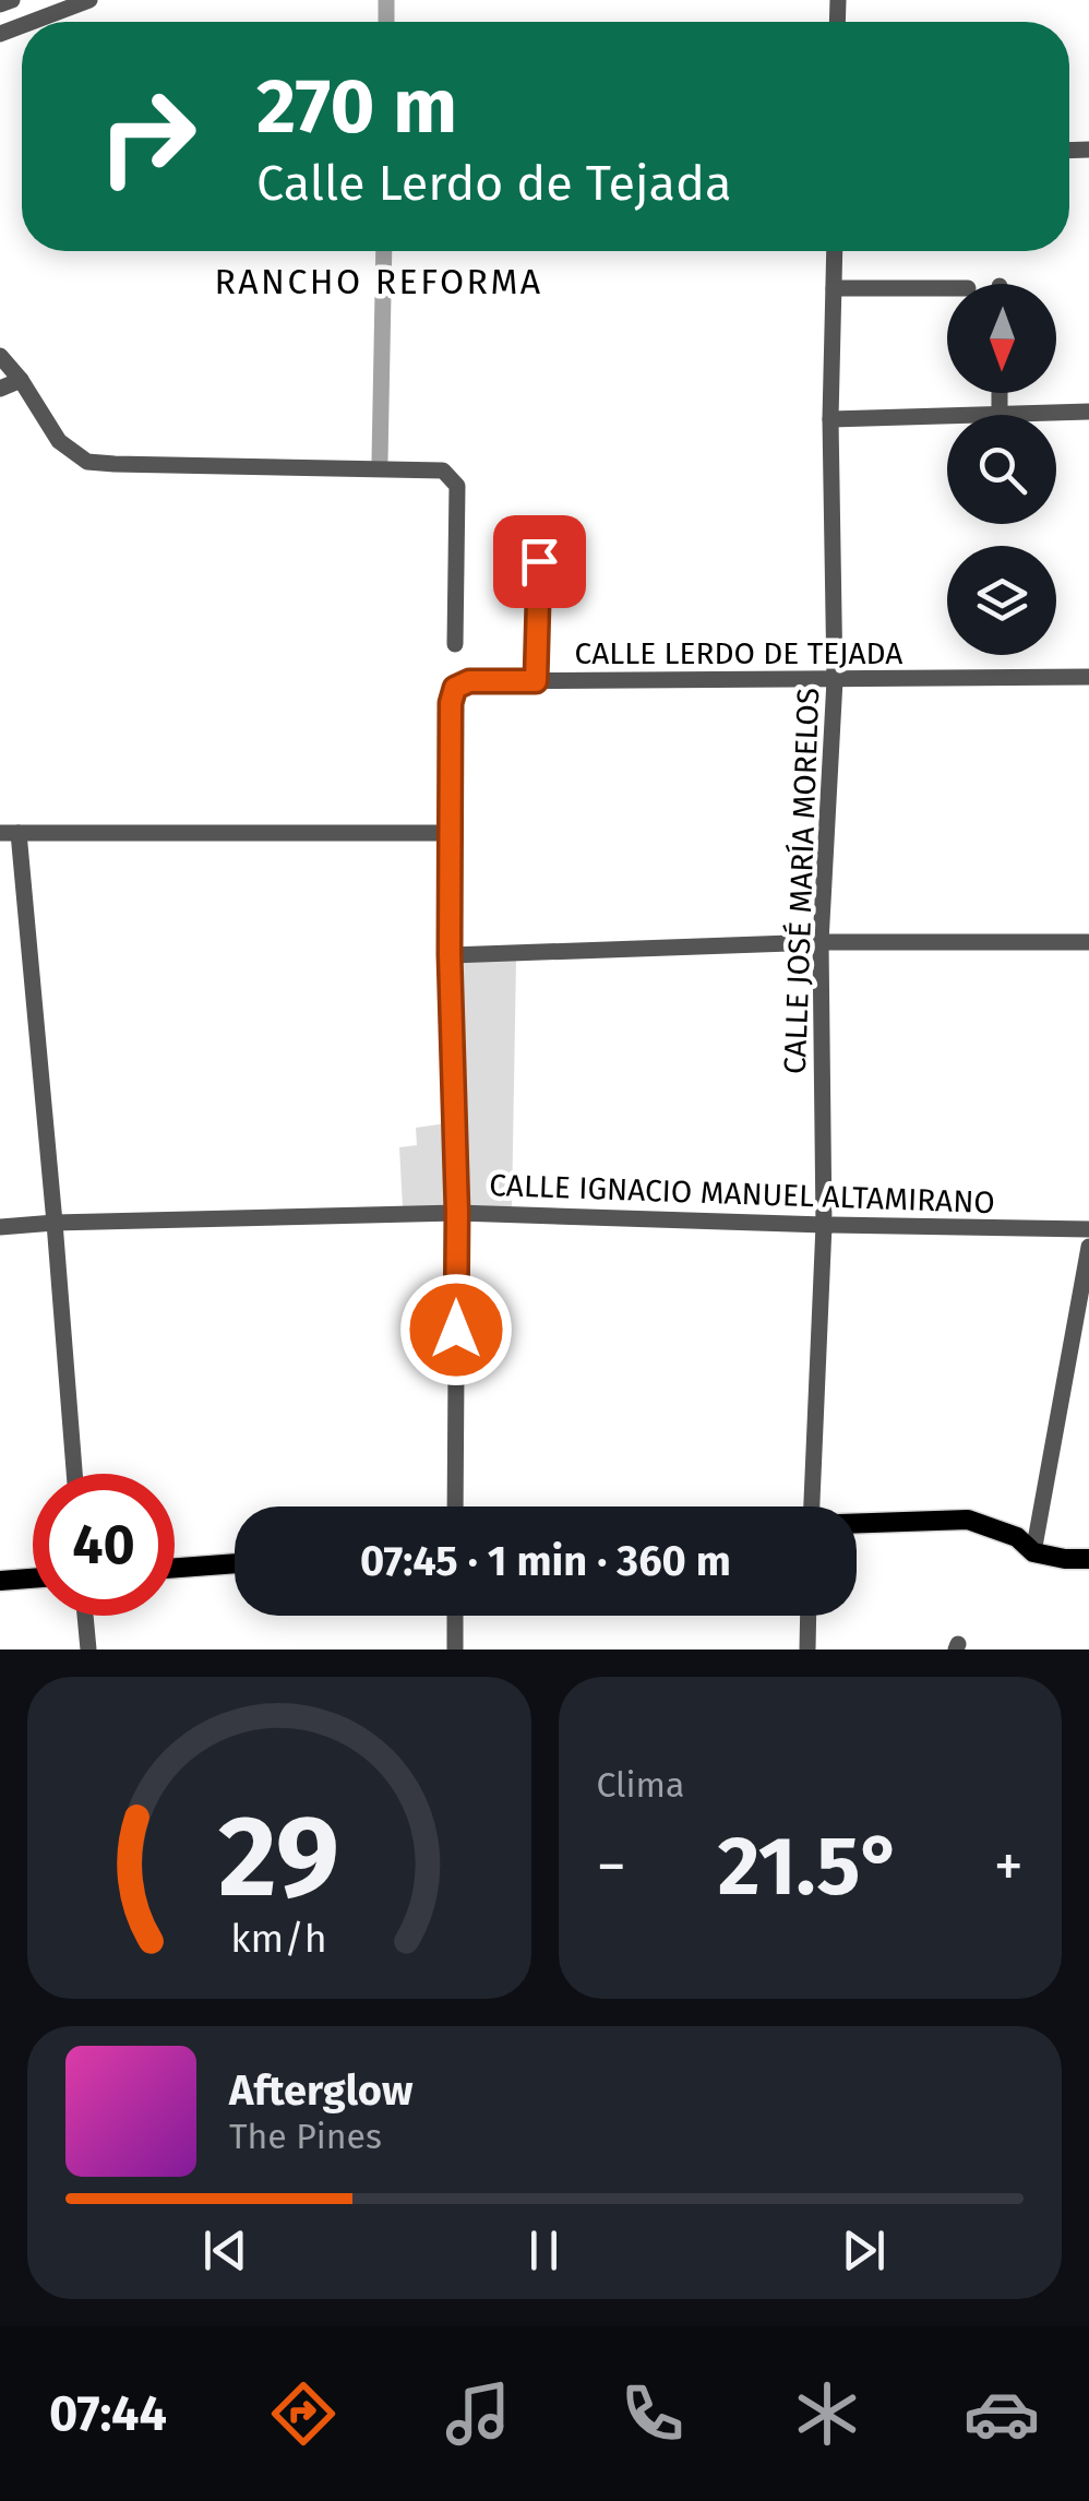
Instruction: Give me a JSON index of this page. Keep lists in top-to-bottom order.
{
  "streets": {
    "street": ["CALLE LERDO DE TEJADA", "CALLE JOSÉ MARÍA MORELOS", "CALLE IGNACIO MANUEL ALTAMIRANO"]
  },
  "crossings": [
    ["CALLE LERDO DE TEJADA", "CALLE JOSÉ MARÍA MORELOS"],
    ["CALLE JOSÉ MARÍA MORELOS", "CALLE IGNACIO MANUEL ALTAMIRANO"]
  ],
  "districts": ["RANCHO REFORMA"],
  "north": "bottom",
  "page": {
    "turn": ["270 m", "Calle Lerdo de Tejada"],
    "limit": "40",
    "trip": "07:45 · 1 min · 360 m",
    "tile": "Clima",
    "heat": ["−", "21.5°", "+"],
    "song": ["Afterglow", "The Pines"],
    "tabs": "07:44",
    "gauge": ["29", "km/h"]
  }
}
